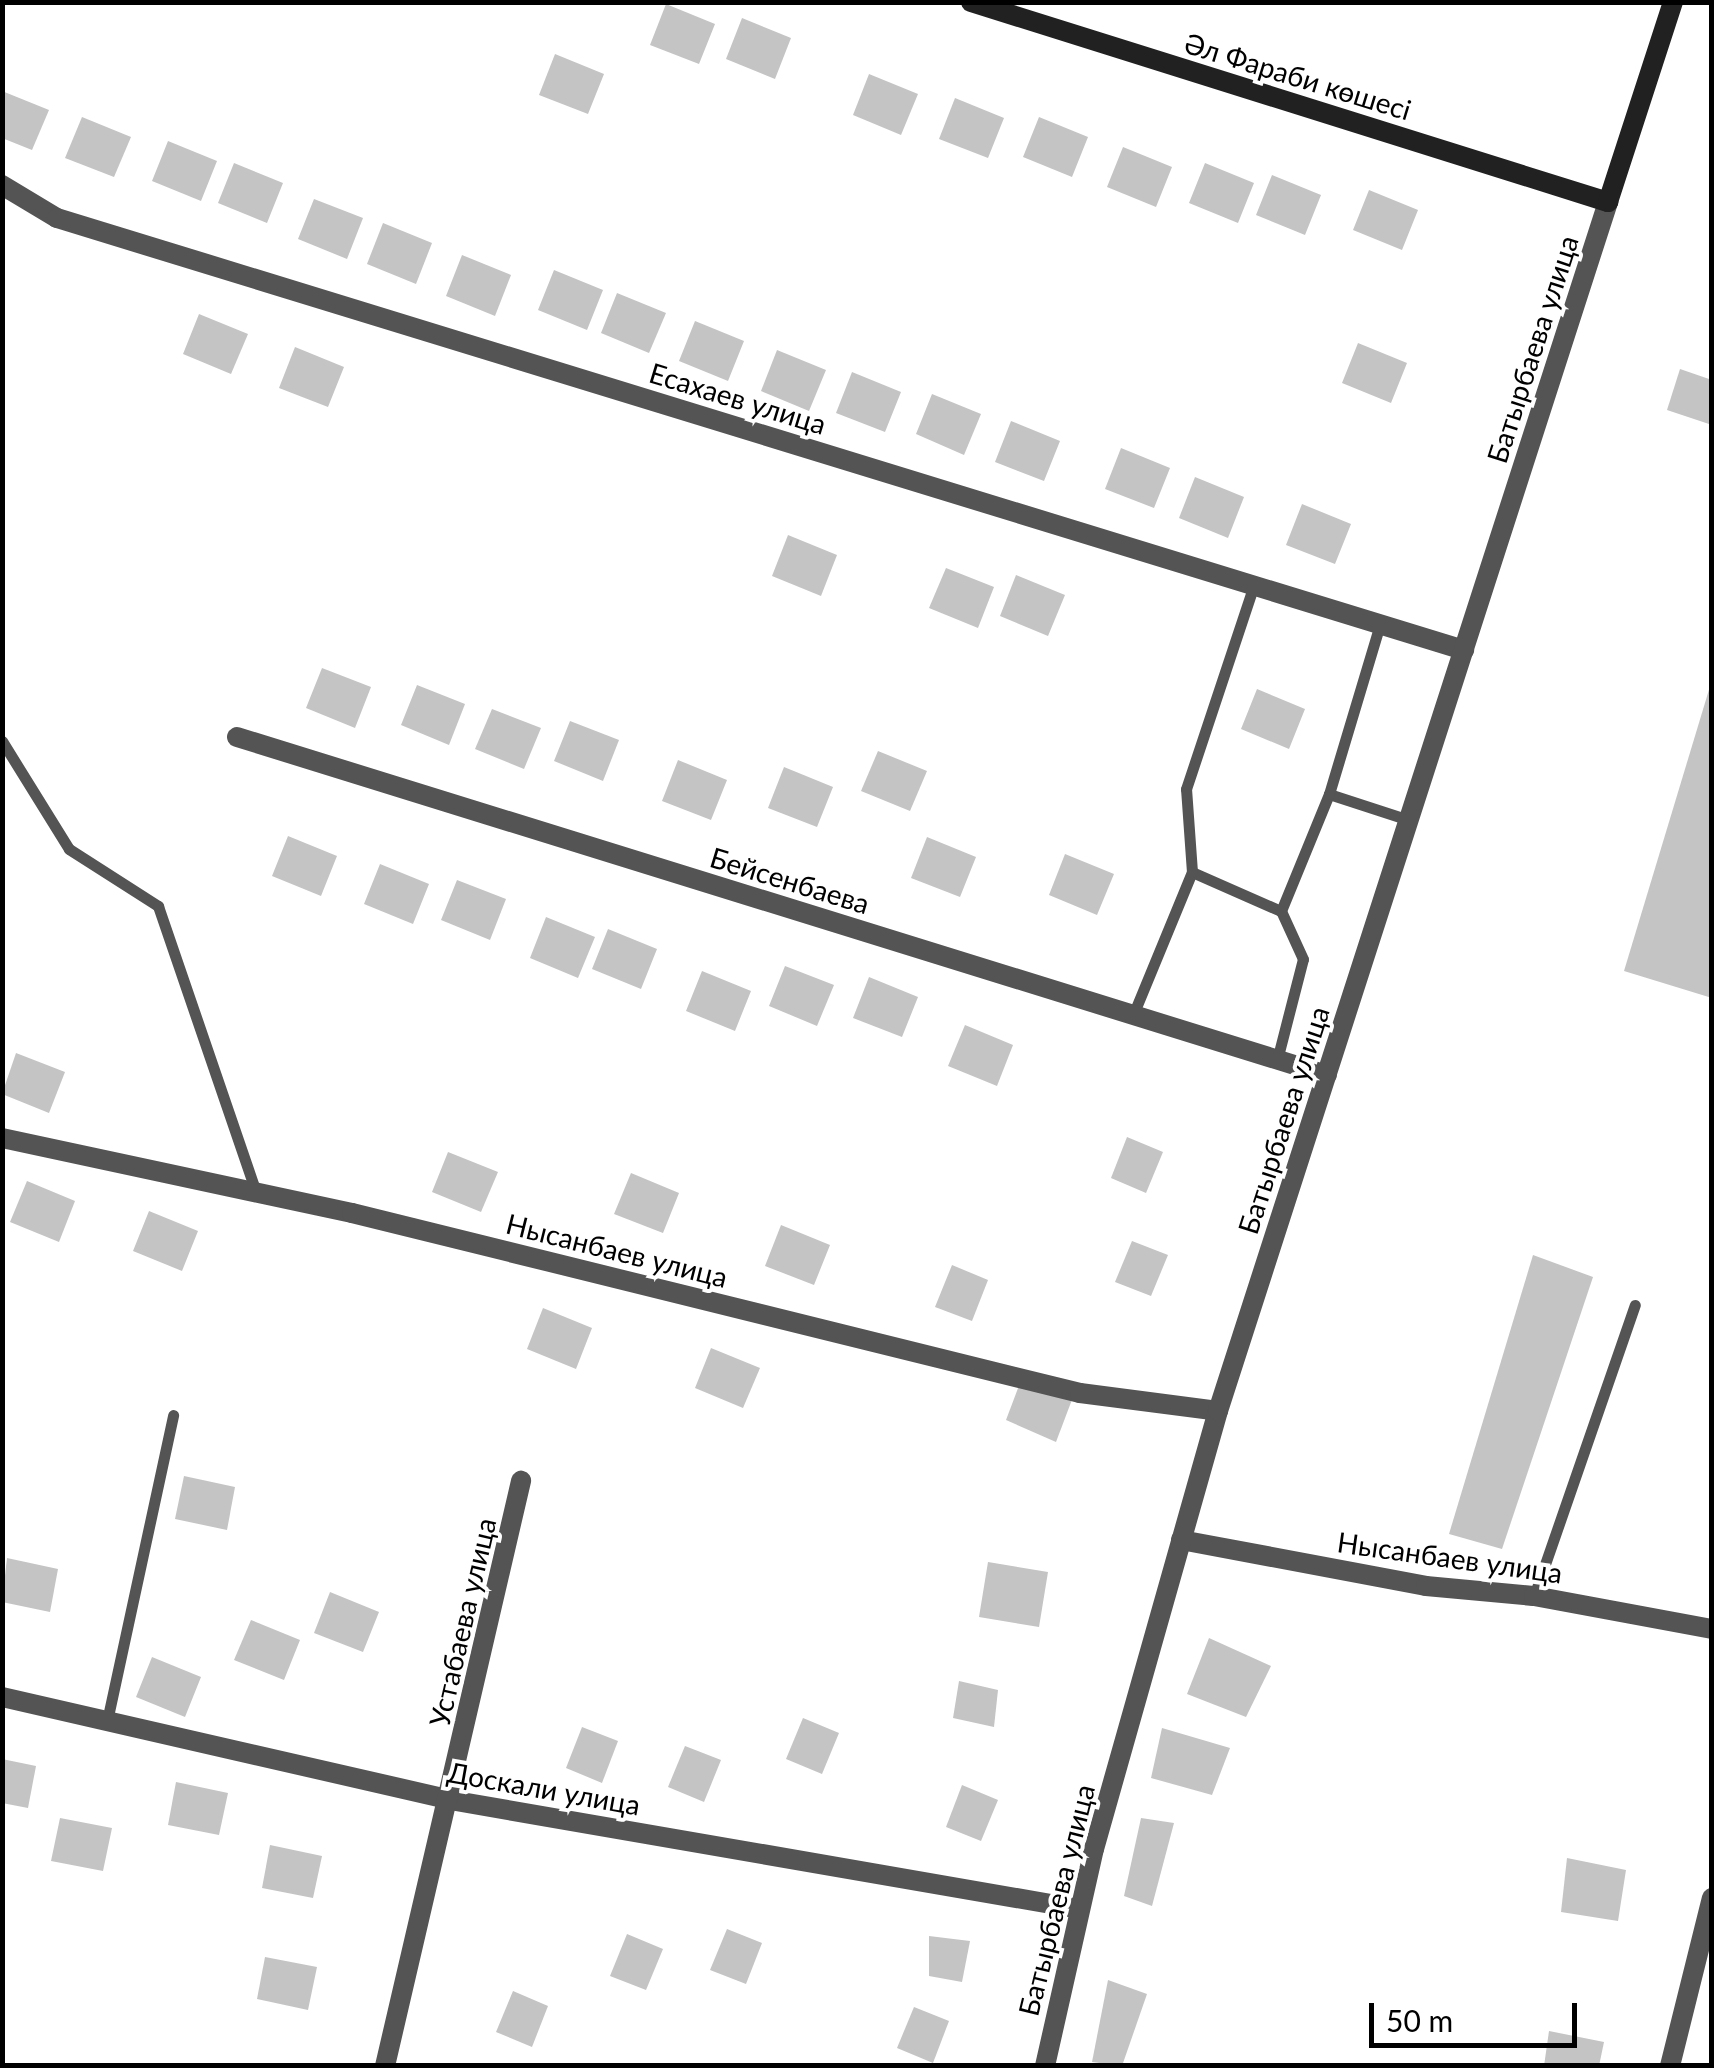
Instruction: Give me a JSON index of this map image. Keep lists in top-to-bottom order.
{
  "streets": {
    "street": [
      "Әл Фараби көшесі",
      "Батырбаева улица",
      "Есахаев улица",
      "Бейсенбаева",
      "Нысанбаев улица",
      "Устабаева улица",
      "Доскали улица"
    ]
  },
  "crossings": [
    ["Әл Фараби көшесі", "Батырбаева улица"],
    ["Батырбаева улица", "Есахаев улица"],
    ["Батырбаева улица", "Бейсенбаева"],
    ["Батырбаева улица", "Нысанбаев улица"],
    ["Батырбаева улица", "Доскали улица"],
    ["Устабаева улица", "Доскали улица"]
  ],
  "scale_bar": "50 m"
}
